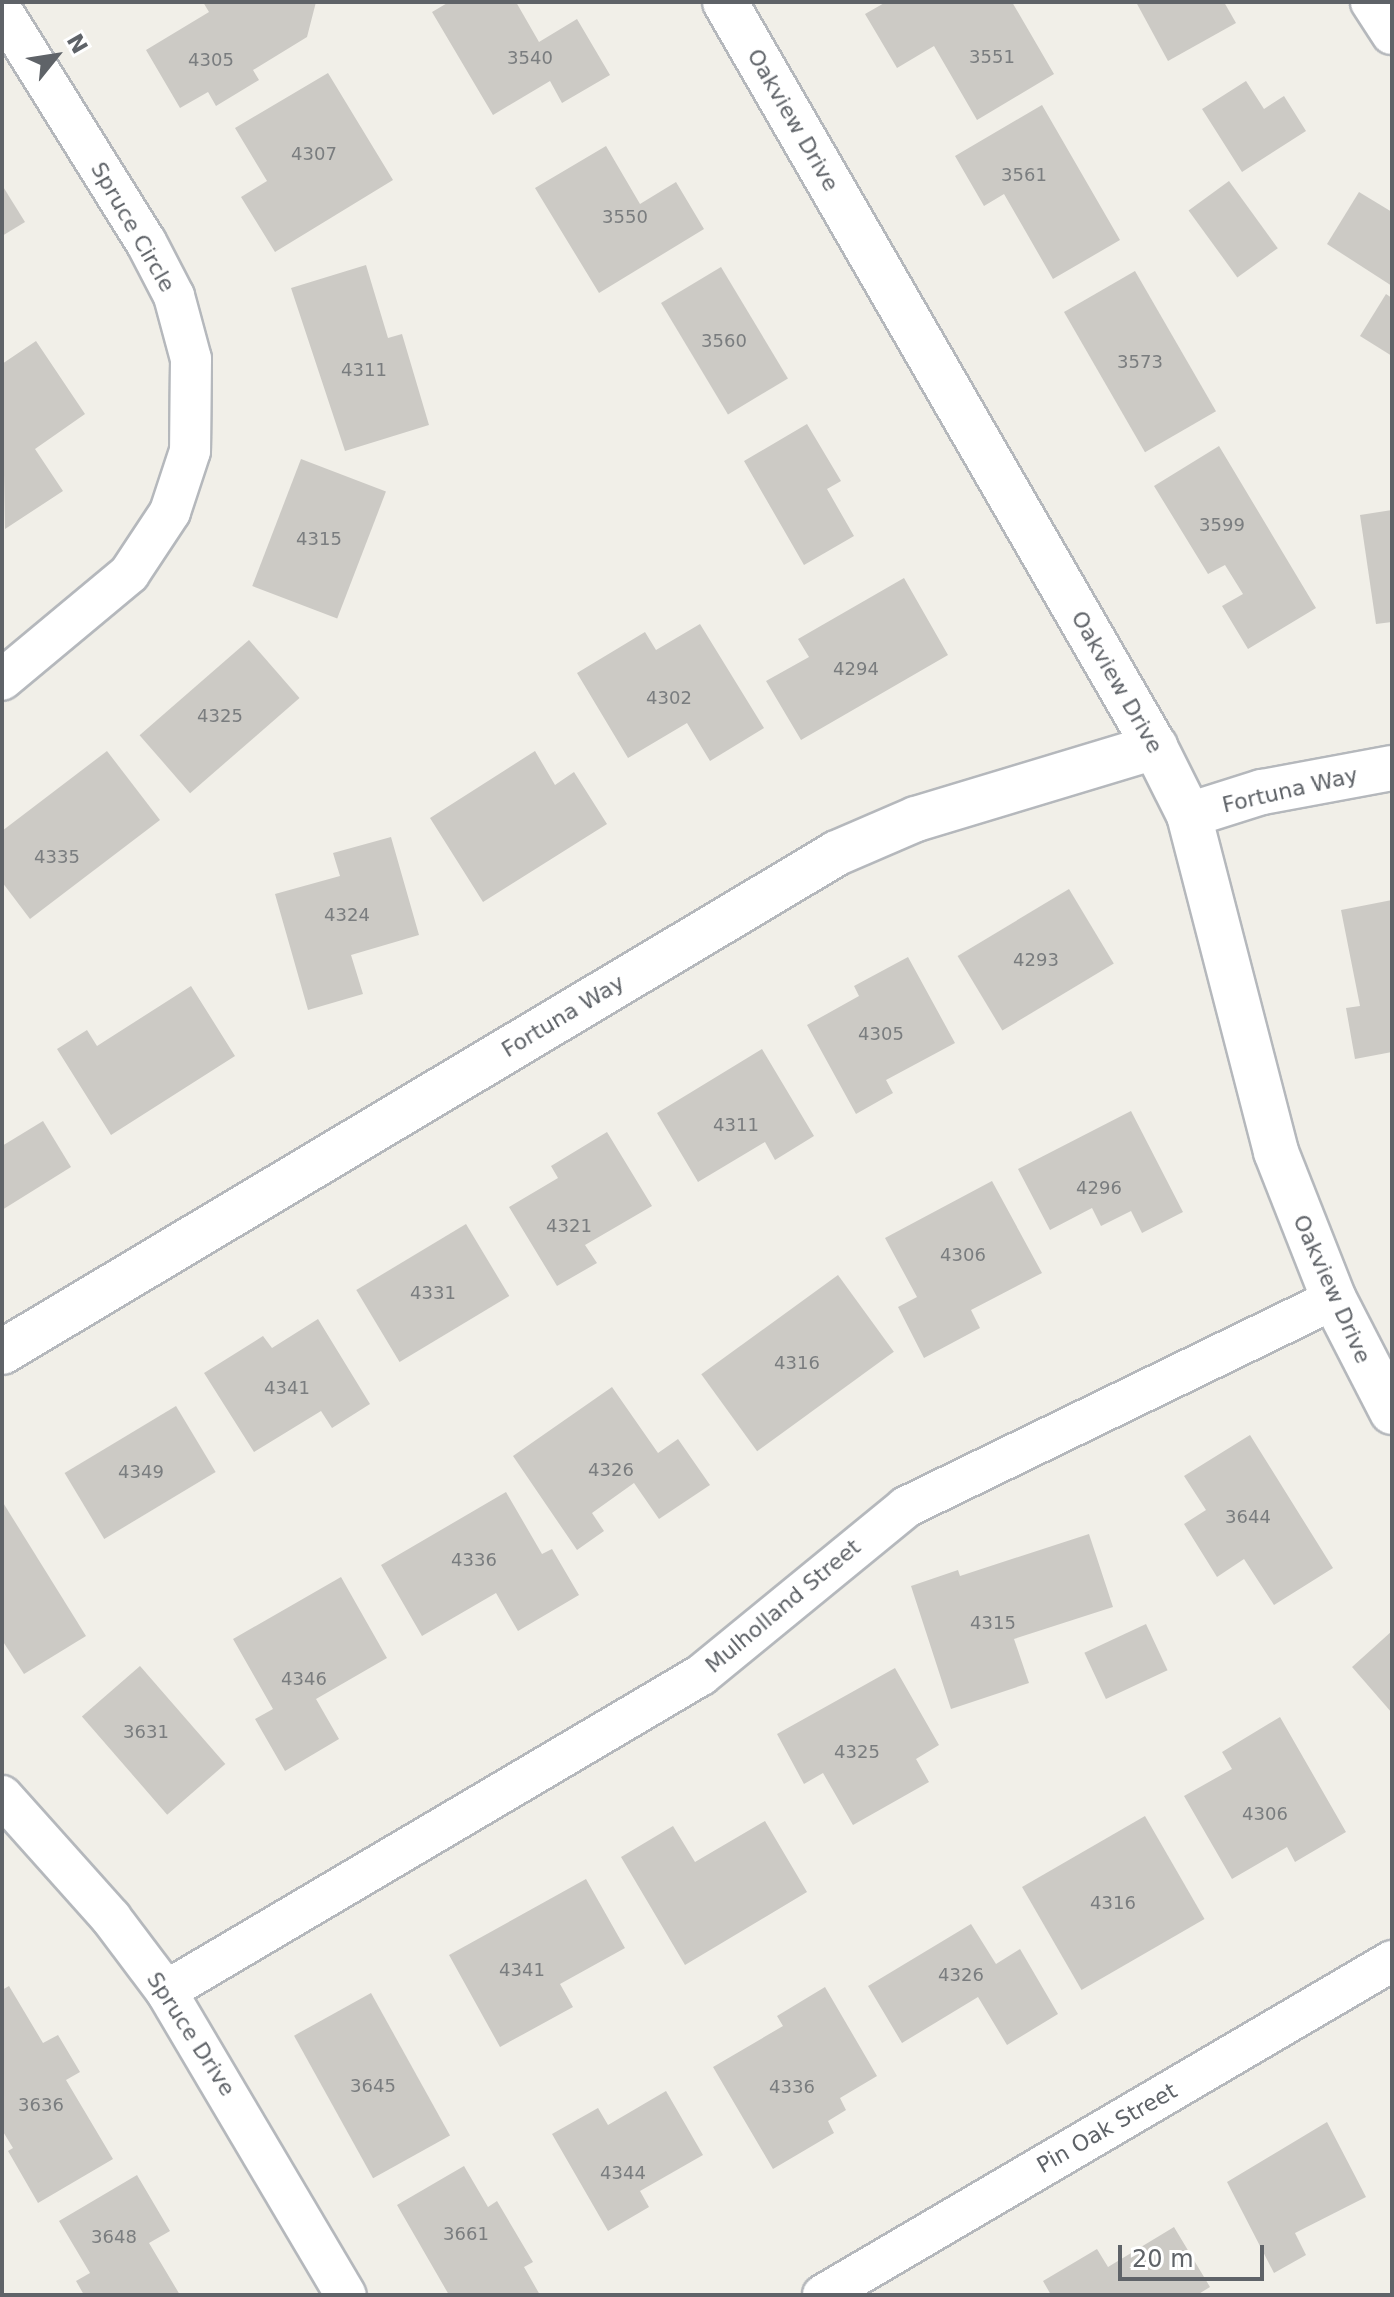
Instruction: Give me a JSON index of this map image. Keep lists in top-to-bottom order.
{
  "streets": {
    "street": [
      "Oakview Drive",
      "Spruce Circle",
      "Fortuna Way",
      "Mulholland Street",
      "Spruce Drive",
      "Pin Oak Street"
    ]
  },
  "crossings": [
    ["Oakview Drive", "Fortuna Way"],
    ["Oakview Drive", "Mulholland Street"],
    ["Mulholland Street", "Spruce Drive"]
  ],
  "house_numbers": [
    "3551",
    "3540",
    "4305",
    "4307",
    "3561",
    "3550",
    "3560",
    "3573",
    "4311",
    "3599",
    "4315",
    "4294",
    "4302",
    "4325",
    "4335",
    "4324",
    "4293",
    "4305",
    "4311",
    "4296",
    "4321",
    "4306",
    "4331",
    "4316",
    "4341",
    "4326",
    "4349",
    "3644",
    "4336",
    "4315",
    "4346",
    "3631",
    "4325",
    "4306",
    "4316",
    "4341",
    "4326",
    "3645",
    "4336",
    "3636",
    "4344",
    "3661",
    "3648"
  ],
  "scale_bar": "20 m",
  "north": "top right"
}
